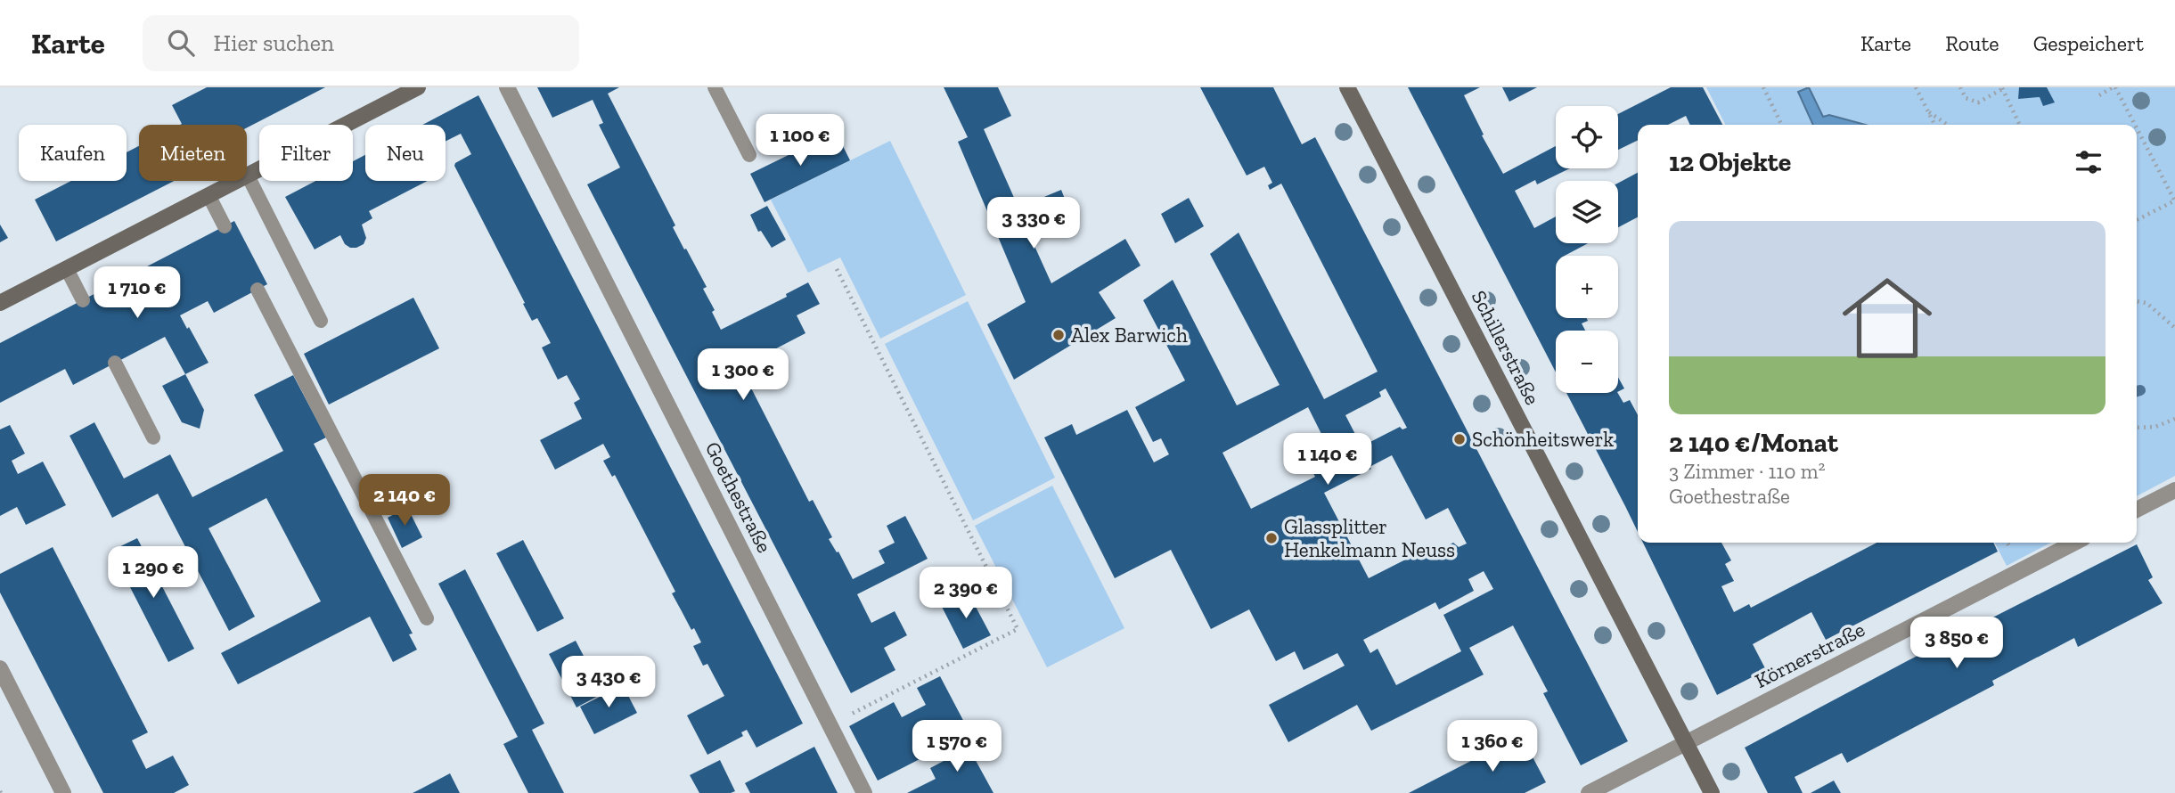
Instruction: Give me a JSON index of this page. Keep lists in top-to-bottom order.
{
  "streets": {
    "street": ["Schillerstraße", "Goethestraße", "Körnerstraße"]
  },
  "crossings": [
    ["Schillerstraße", "Körnerstraße"]
  ],
  "places": ["Alex Barwich", "Schönheitswerk", "Glassplitter Henkelmann Neuss"],
  "page": {
    "header": "Karte",
    "search": "Hier suchen",
    "nav": ["Karte", "Route", "Gespeichert"],
    "map_buttons": ["+", "−"],
    "price": [
      "1 100 €",
      "3 330 €",
      "1 710 €",
      "1 300 €",
      "1 140 €",
      "2 140 €",
      "1 290 €",
      "2 390 €",
      "3 850 €",
      "3 430 €",
      "1 570 €",
      "1 360 €"
    ],
    "chip": [
      "Kaufen",
      "Mieten",
      "Filter",
      "Neu"
    ],
    "heading": "12 Objekte",
    "list": [
      {
        "name": "2 140 €/Monat",
        "note": "3 Zimmer · 110 m² · Goethestraße"
      }
    ]
  }
}
